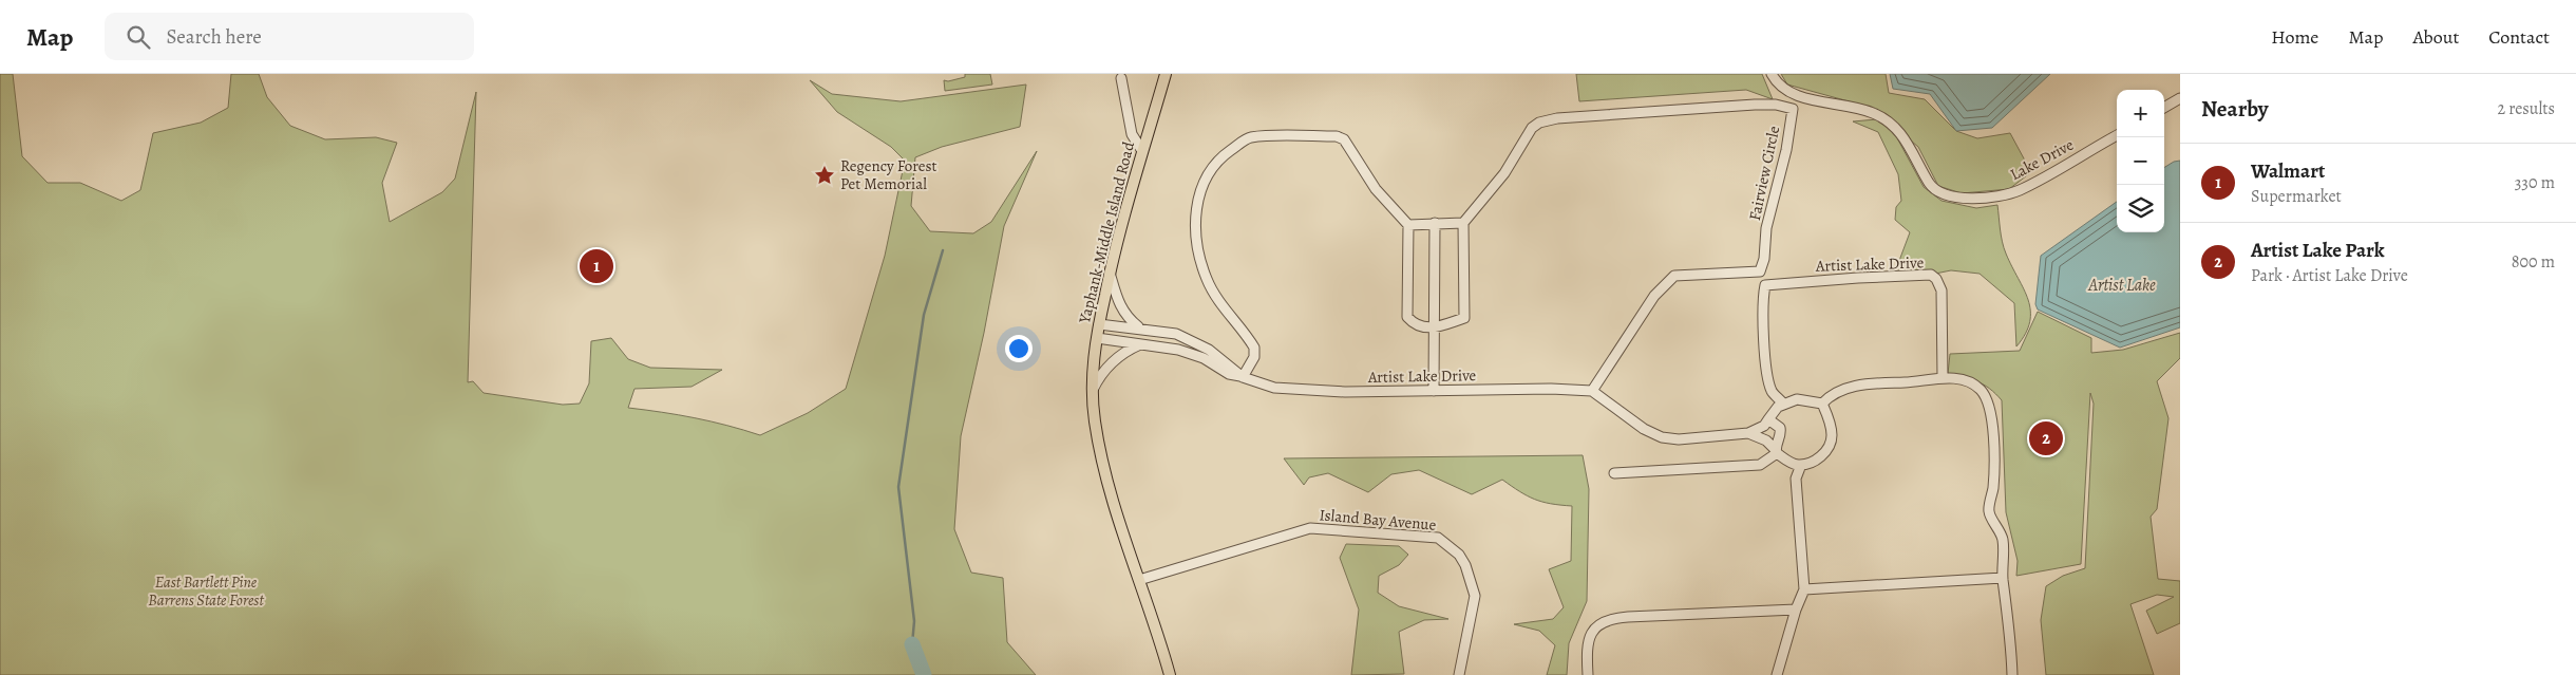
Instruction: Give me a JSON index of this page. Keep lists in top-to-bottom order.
{
  "streets": {
    "main road": ["Yaphank-Middle Island Road"],
    "street": [
      "Lake Drive",
      "Fairview Circle",
      "Artist Lake Drive",
      "Island Bay Avenue"
    ]
  },
  "crossings": [
    ["Fairview Circle", "Artist Lake Drive"],
    ["Yaphank-Middle Island Road", "Artist Lake Drive"],
    ["Yaphank-Middle Island Road", "Island Bay Avenue"]
  ],
  "water": ["Artist Lake"],
  "parks": ["East Bartlett Pine Barrens State Forest"],
  "places": {
    "place": ["Regency Forest Pet Memorial"]
  },
  "page": {
    "header": "Map",
    "search": "Search here",
    "nav": [
      "Home",
      "Map",
      "About",
      "Contact"
    ],
    "heading": ["Nearby", "2 results"],
    "map_buttons": ["+", "−"],
    "list": [
      {
        "mark": "1",
        "name": "Walmart",
        "note": "Supermarket",
        "value": "330 m"
      },
      {
        "mark": "2",
        "name": "Artist Lake Park",
        "note": "Park · Artist Lake Drive",
        "value": "800 m"
      }
    ],
    "pins": ["1", "2"]
  }
}
